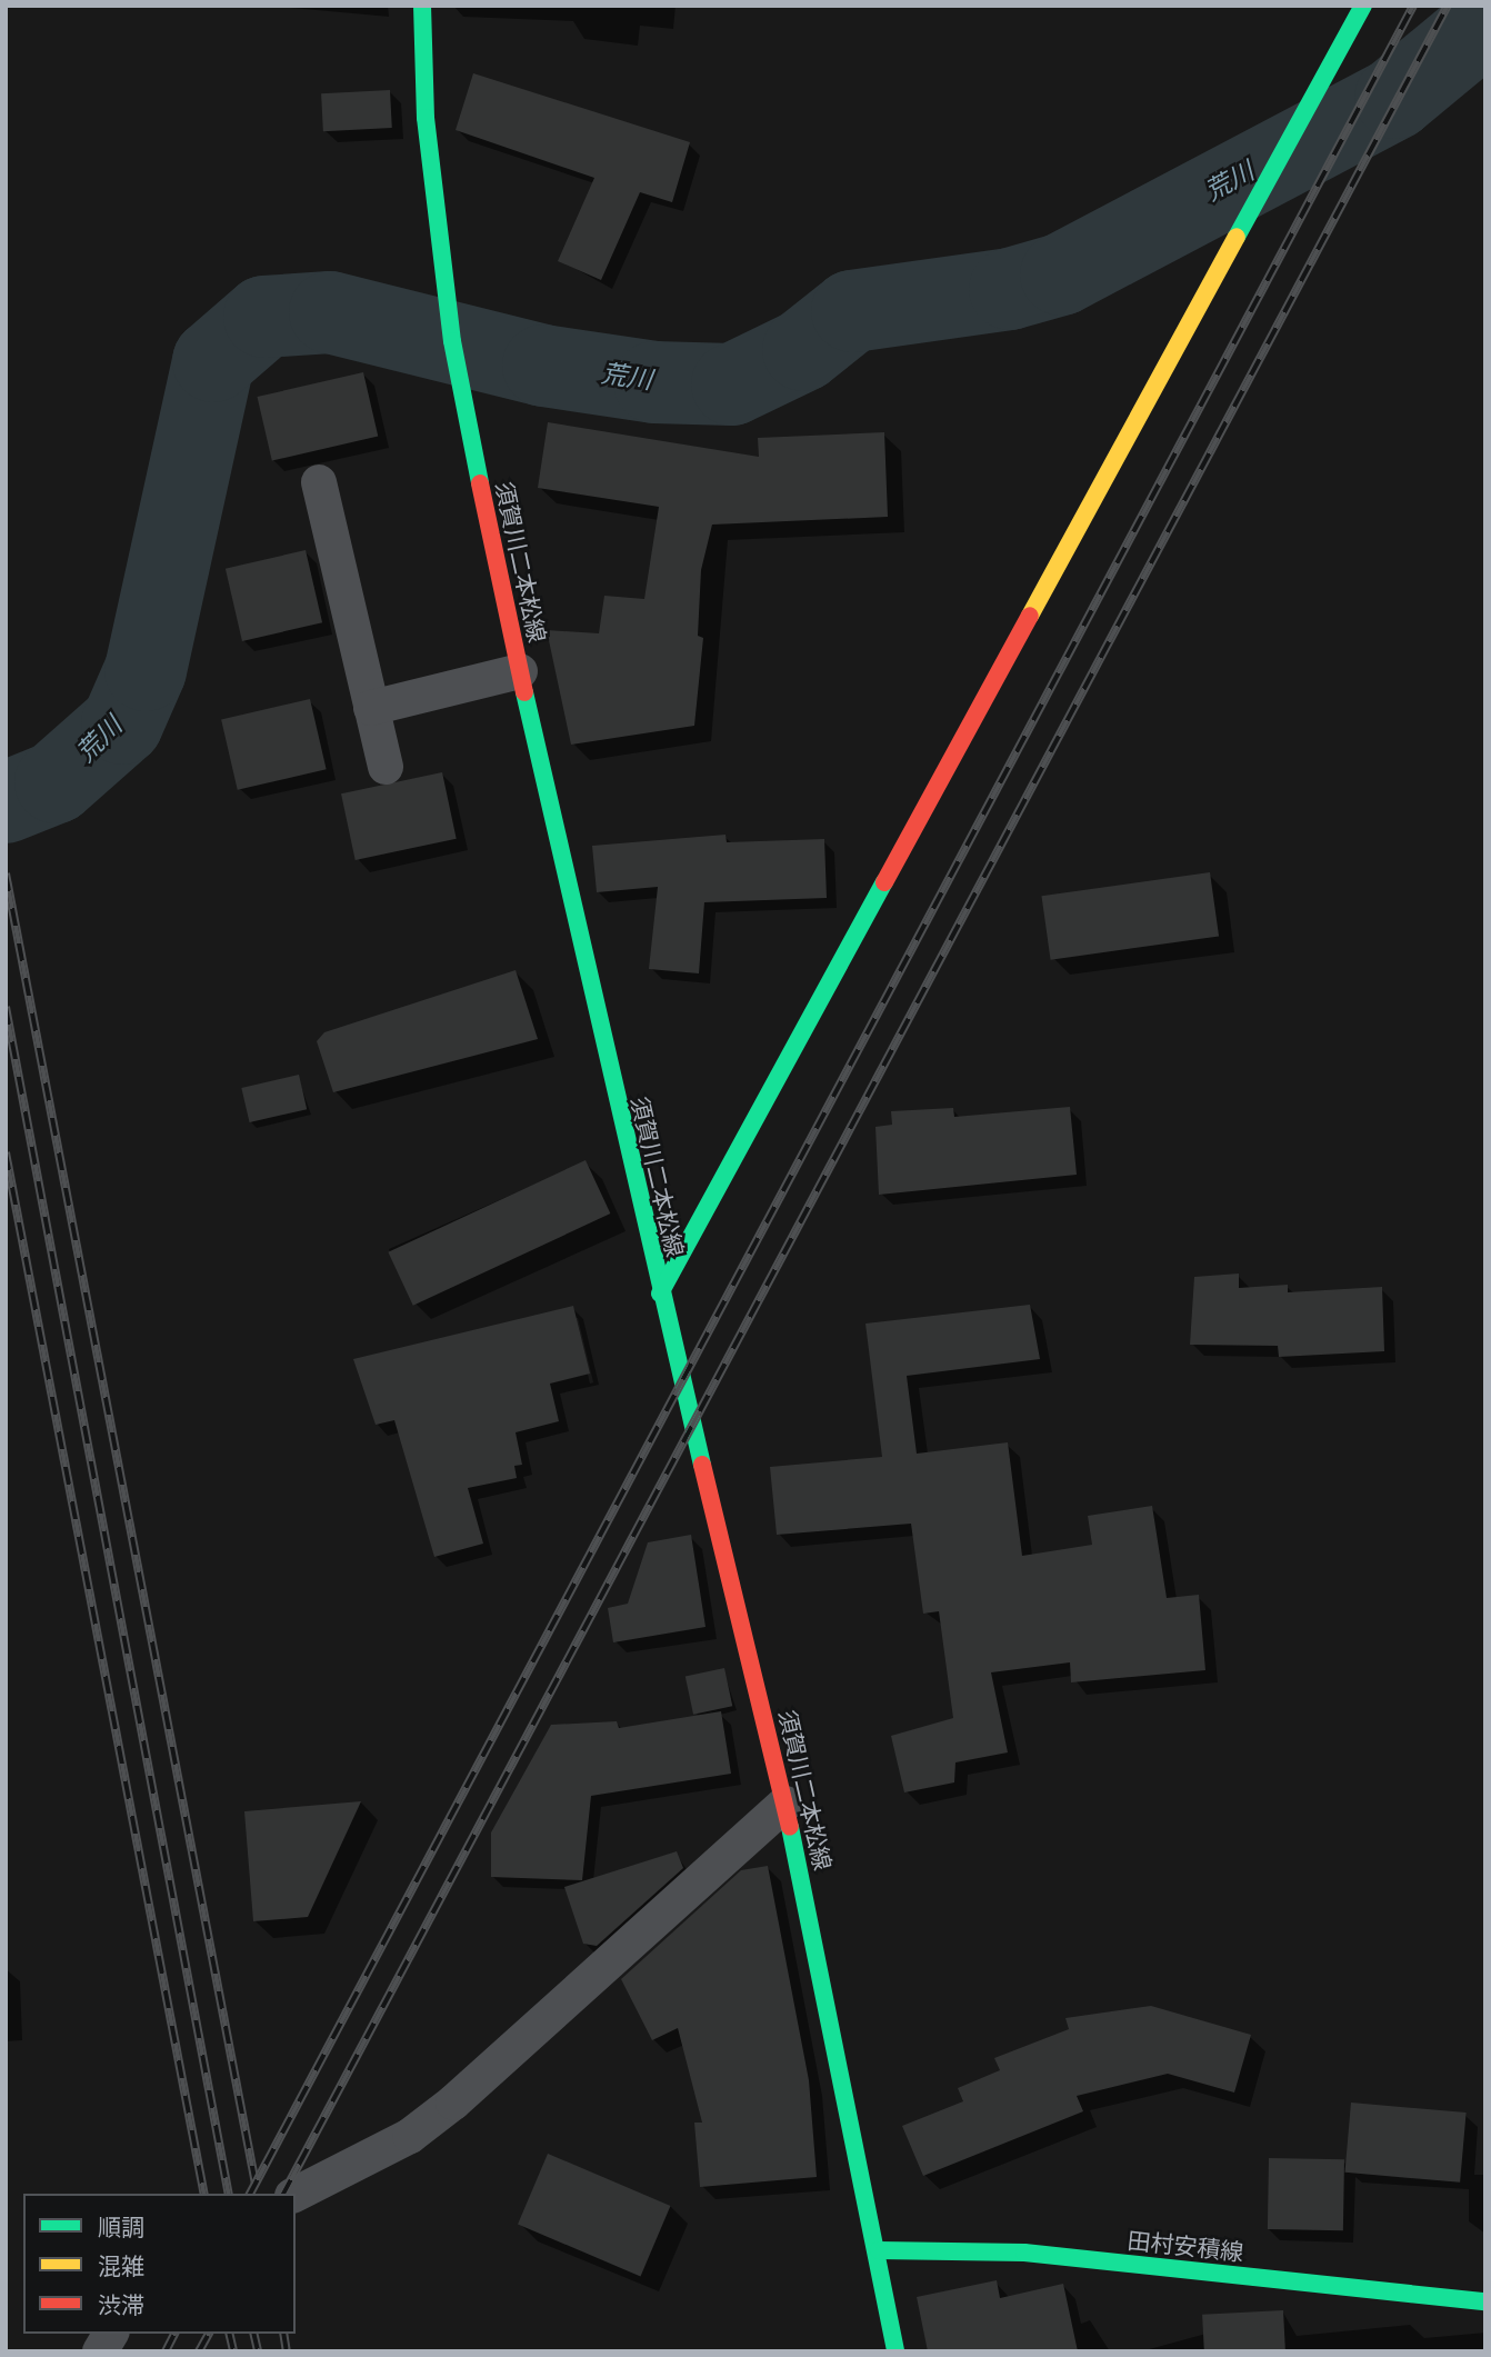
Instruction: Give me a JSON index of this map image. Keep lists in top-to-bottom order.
{
  "streets": {
    "main road": ["須賀川二本松線", "田村安積線"]
  },
  "crossings": [
    ["須賀川二本松線", "田村安積線"]
  ],
  "water": ["荒川"],
  "legend": ["順調", "混雑", "渋滞"]
}
